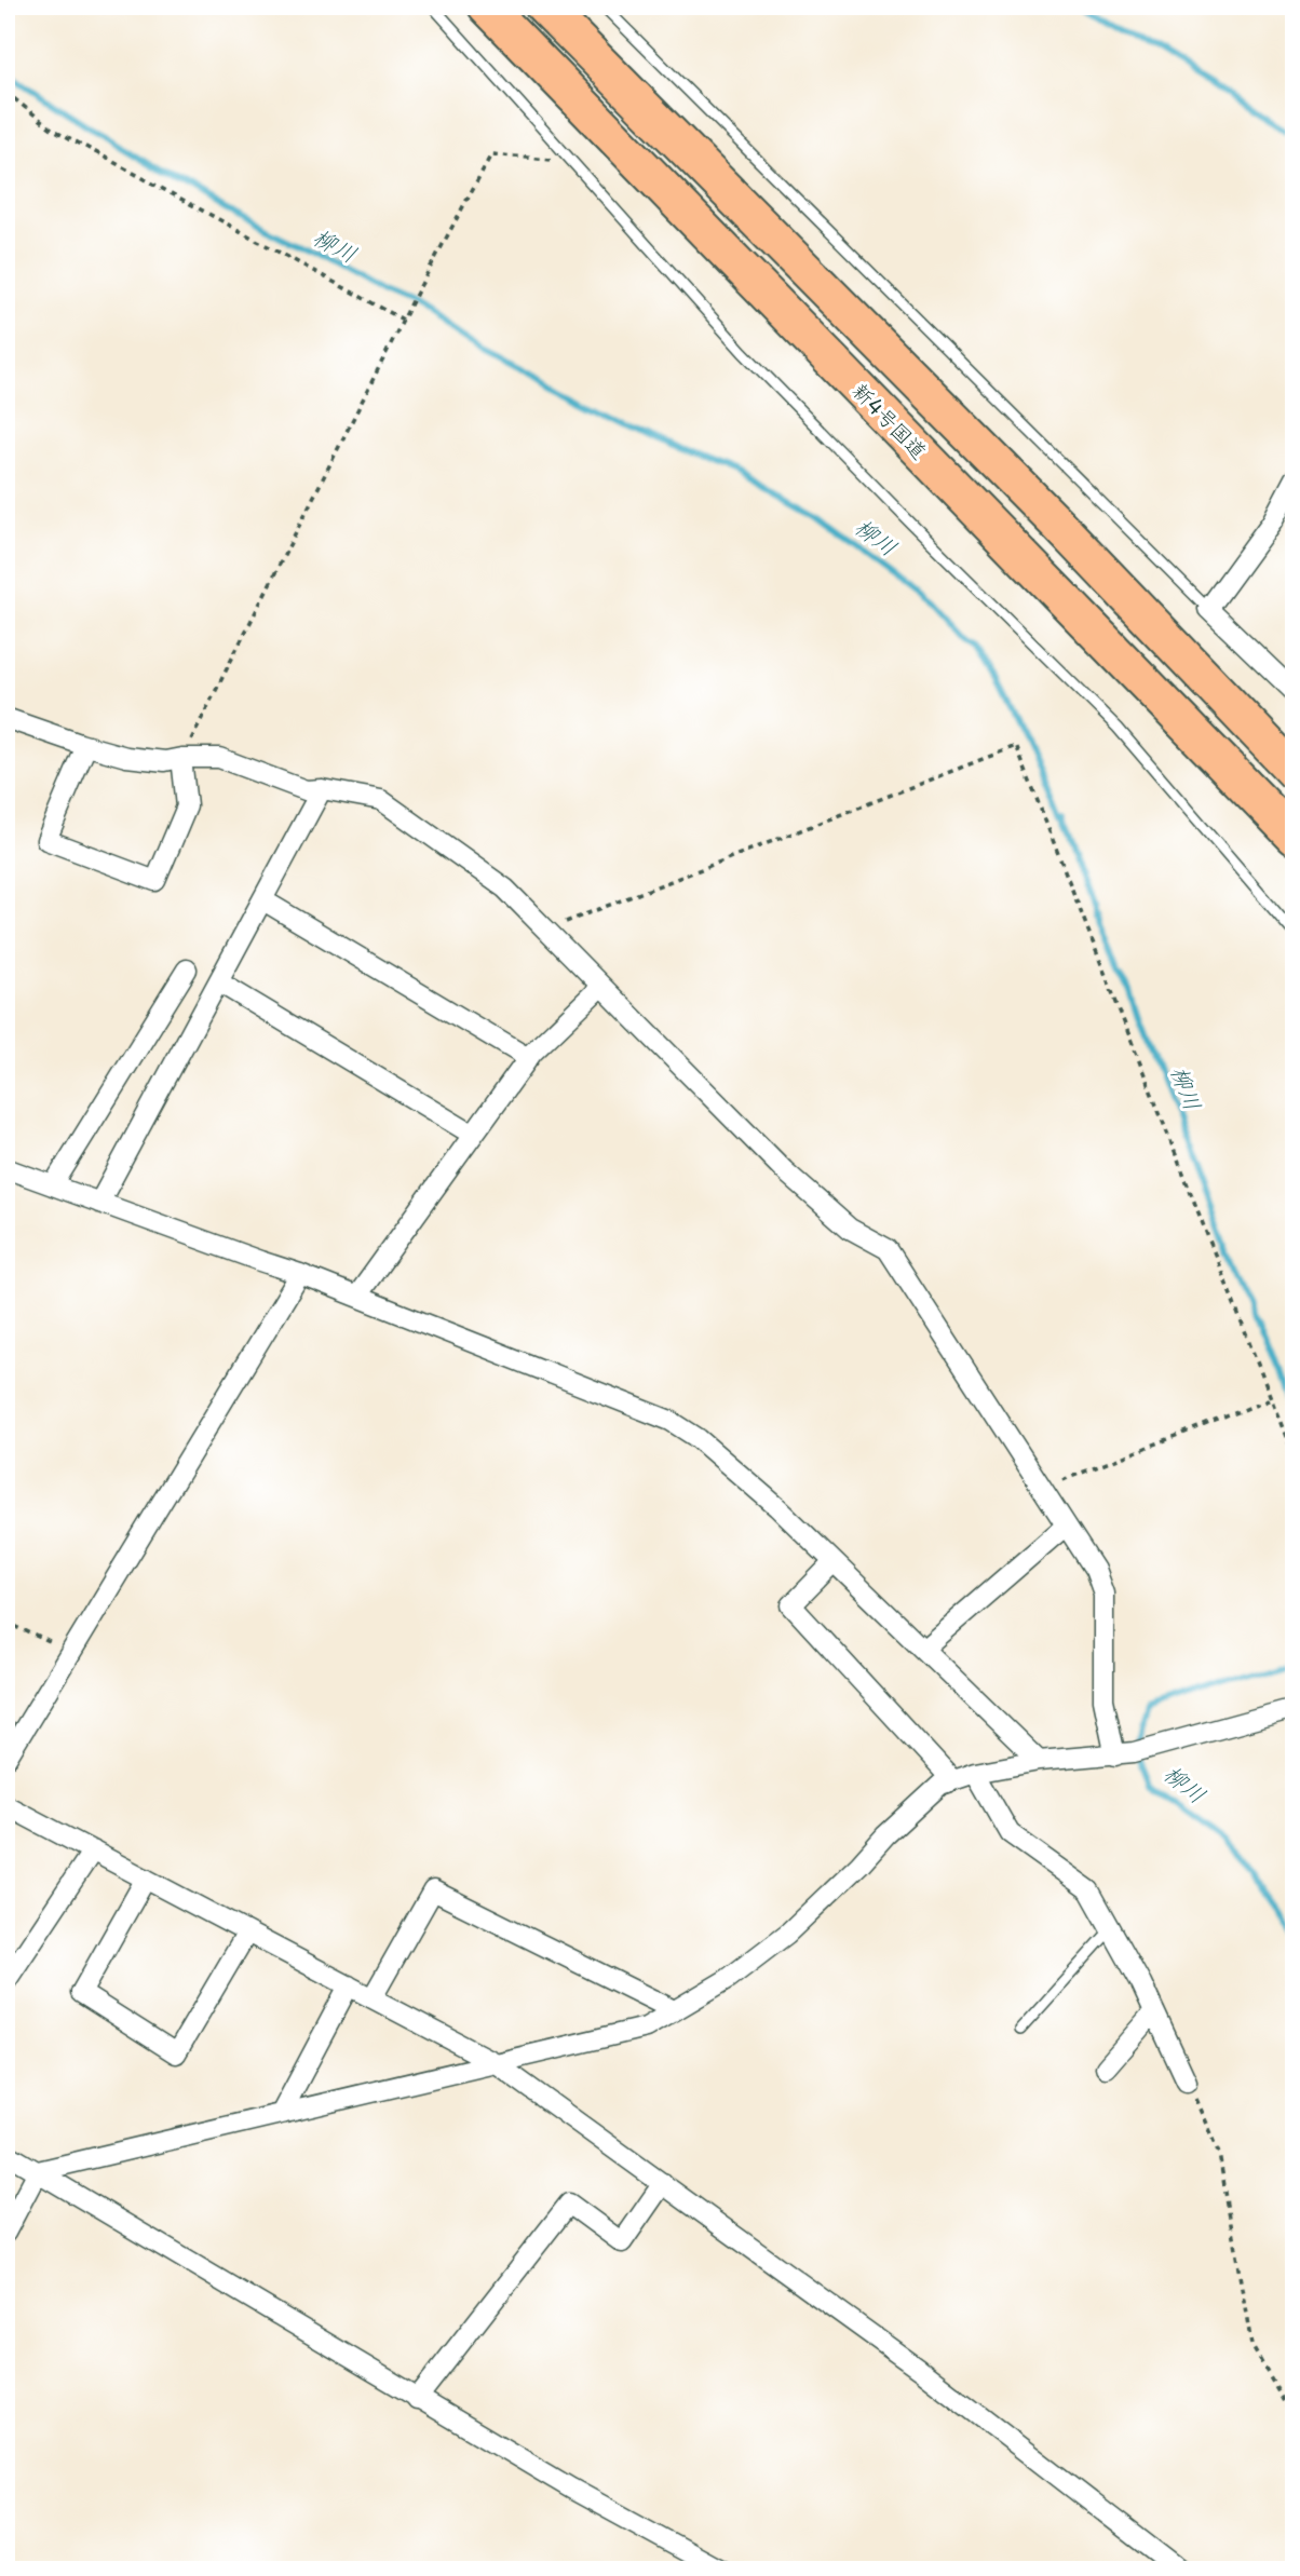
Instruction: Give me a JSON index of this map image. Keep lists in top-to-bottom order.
{
  "streets": {
    "highway": ["新4号国道"]
  },
  "water": ["柳川"]
}
